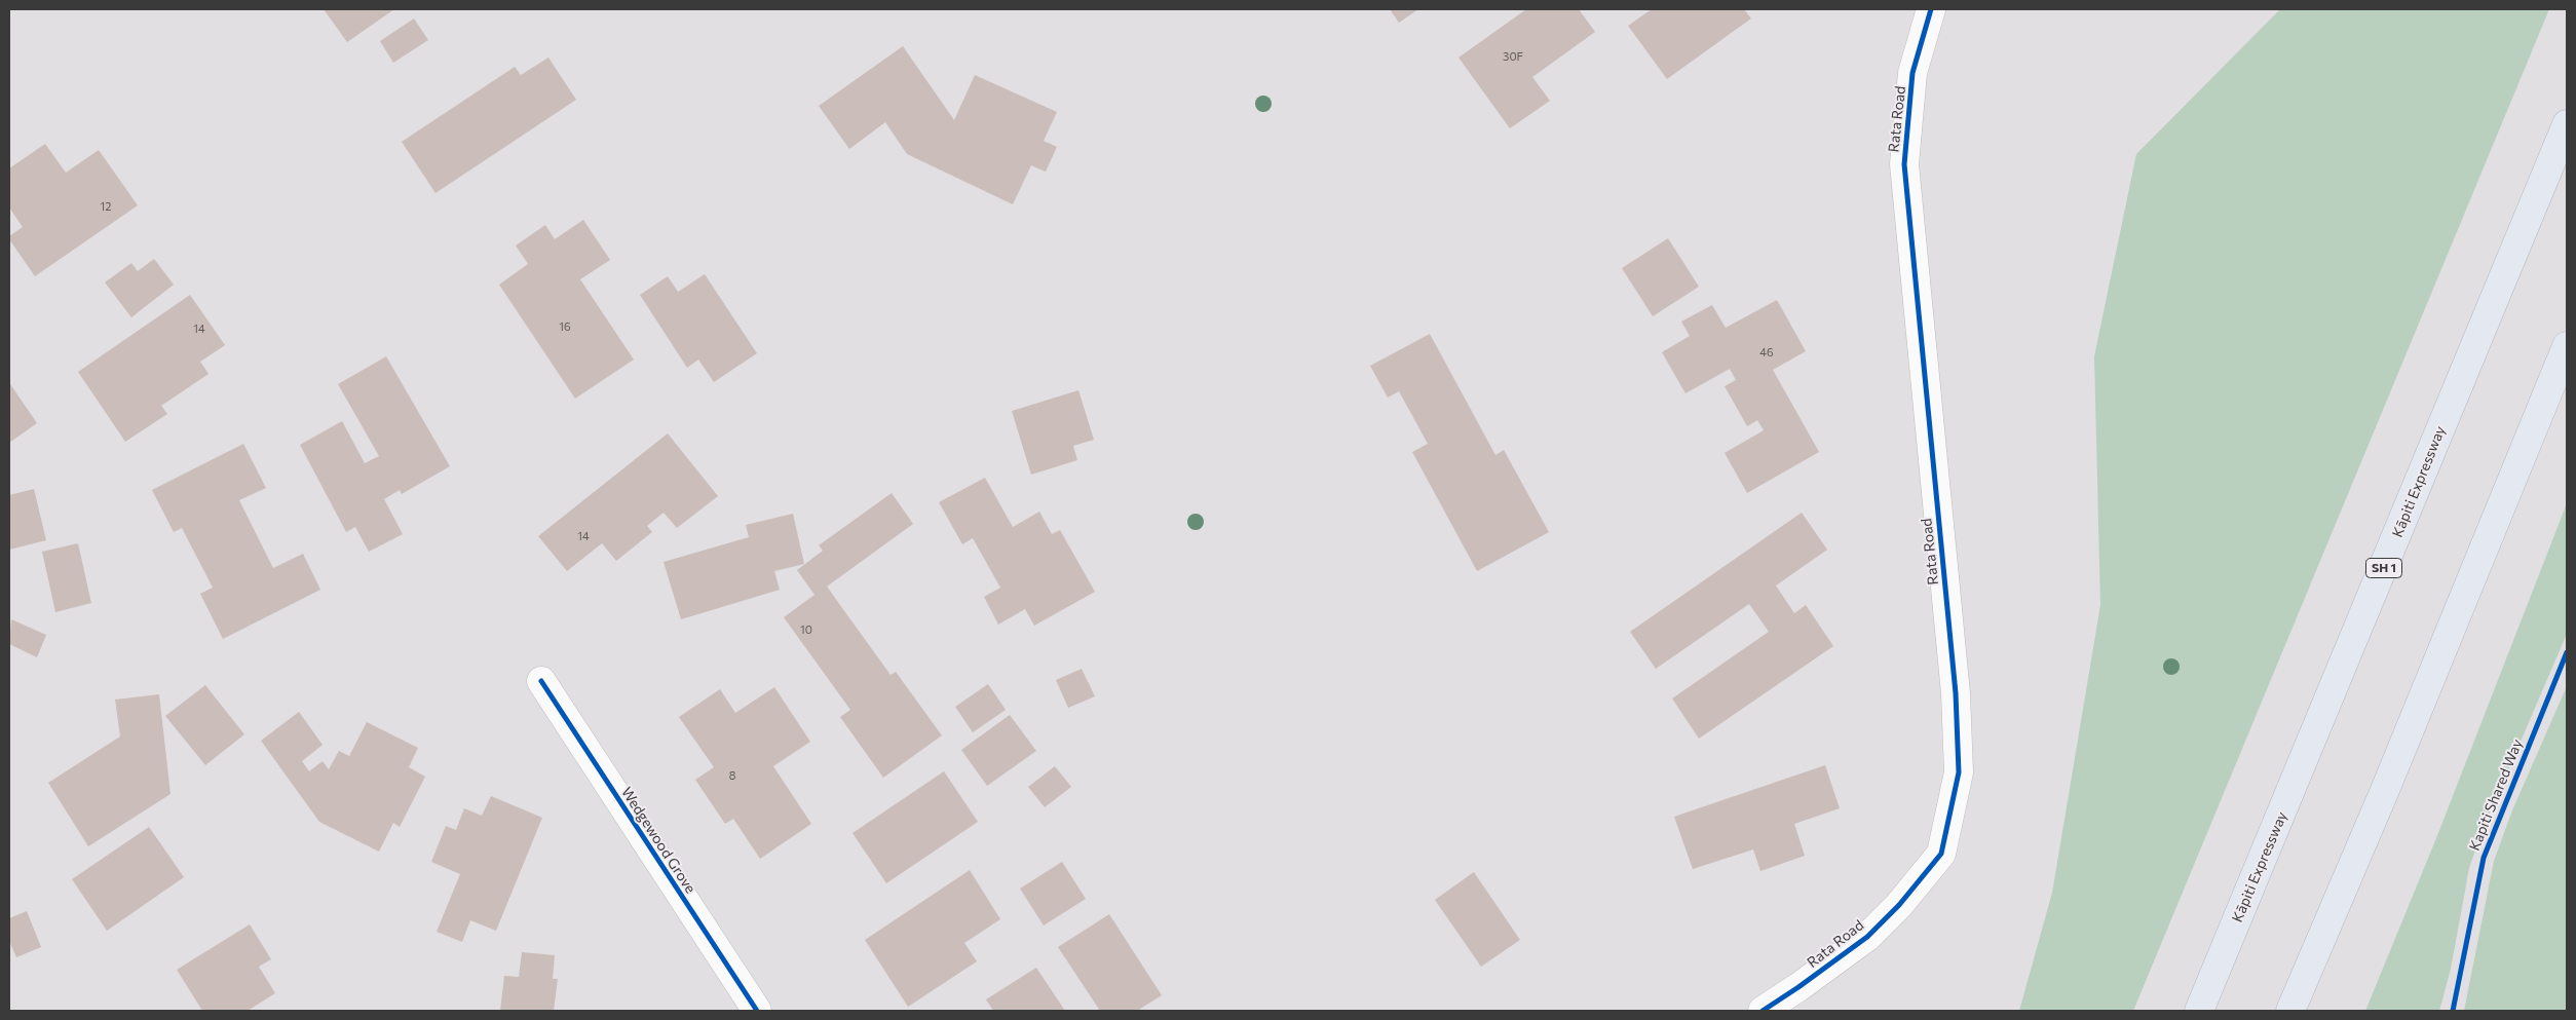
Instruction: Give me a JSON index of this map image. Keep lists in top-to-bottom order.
{
  "streets": {
    "highway": ["Kāpiti Expressway", "SH 1"],
    "street": ["Rata Road", "Wedgewood Grove"],
    "cycle path": ["Kapiti Shared Way"]
  },
  "house_numbers": [
    "30F",
    "12",
    "16",
    "14",
    "46",
    "14",
    "10",
    "8"
  ]
}
